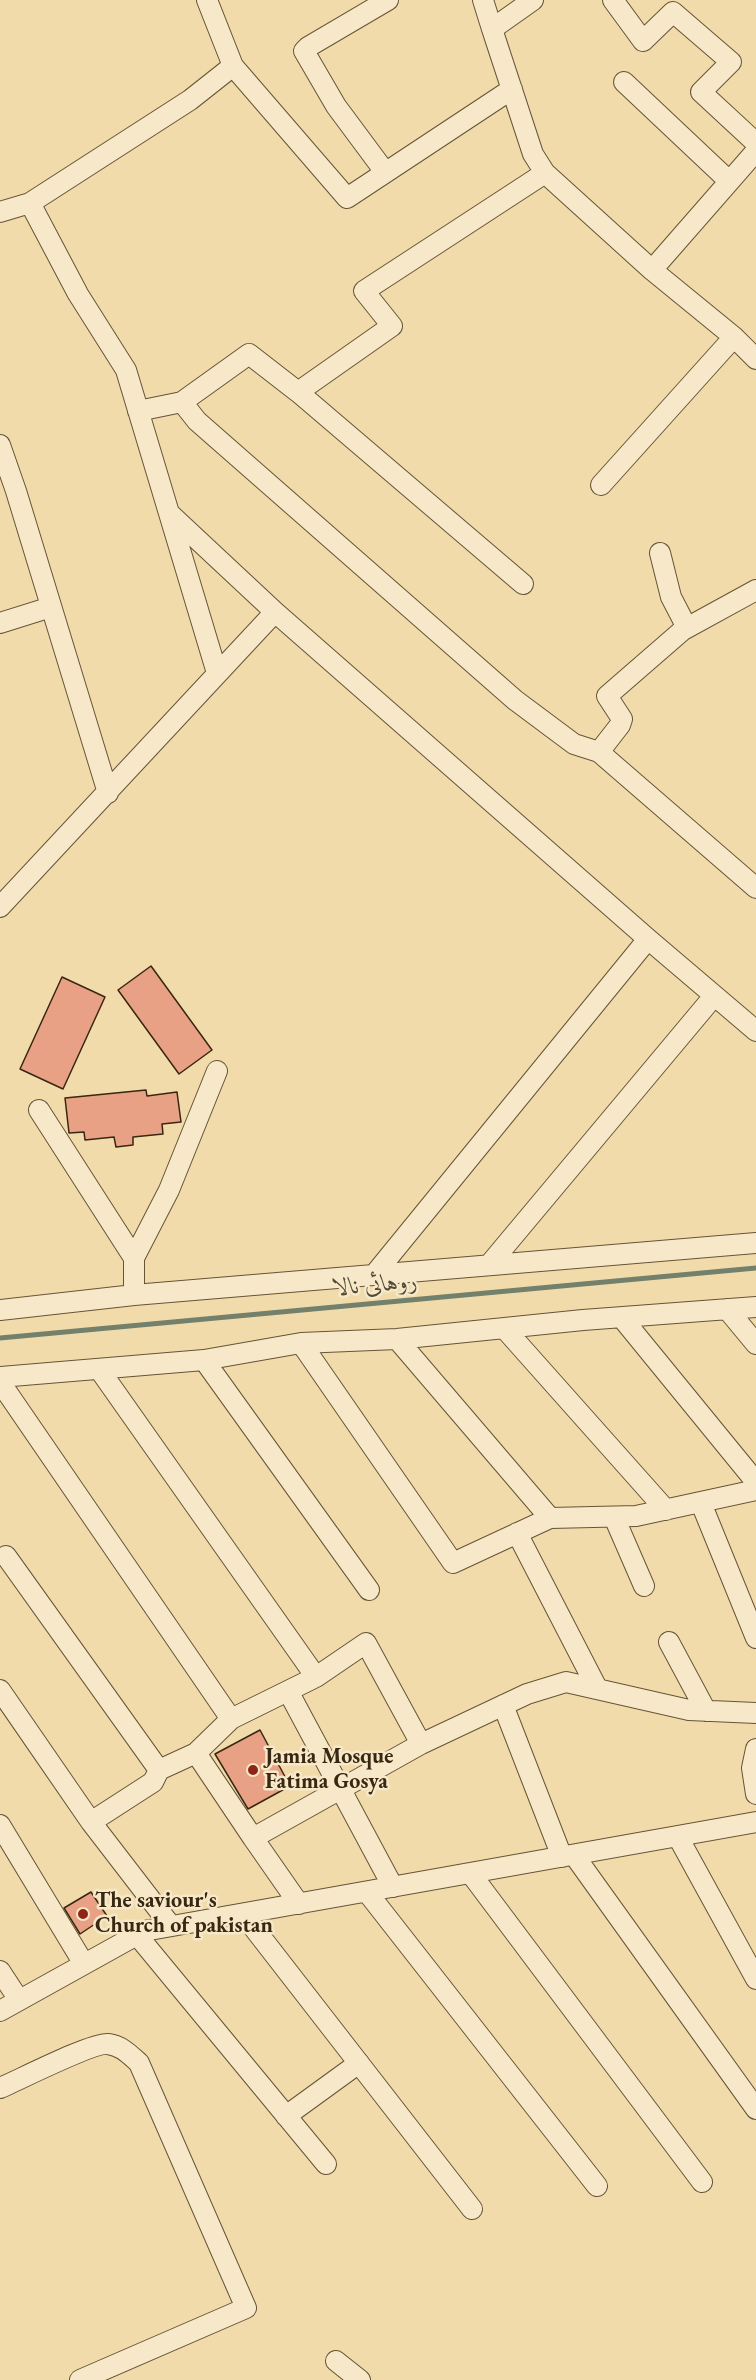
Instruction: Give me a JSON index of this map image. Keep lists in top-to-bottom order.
{
  "water": ["روہائی نالا"],
  "places": ["Jamia Mosque Fatima Gosya", "The saviour's Church of pakistan"]
}
